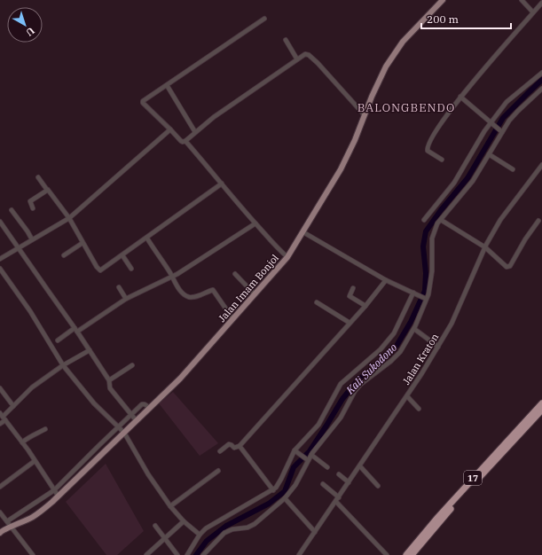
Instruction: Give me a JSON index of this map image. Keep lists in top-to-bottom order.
{
  "streets": {
    "highway": ["17"],
    "main road": ["Jalan Imam Bonjol"],
    "street": ["Jalan Kraton"]
  },
  "districts": ["BALONGBENDO"],
  "water": ["Kali Sukodono"],
  "scale_bar": "200 m",
  "north": "bottom right"
}
